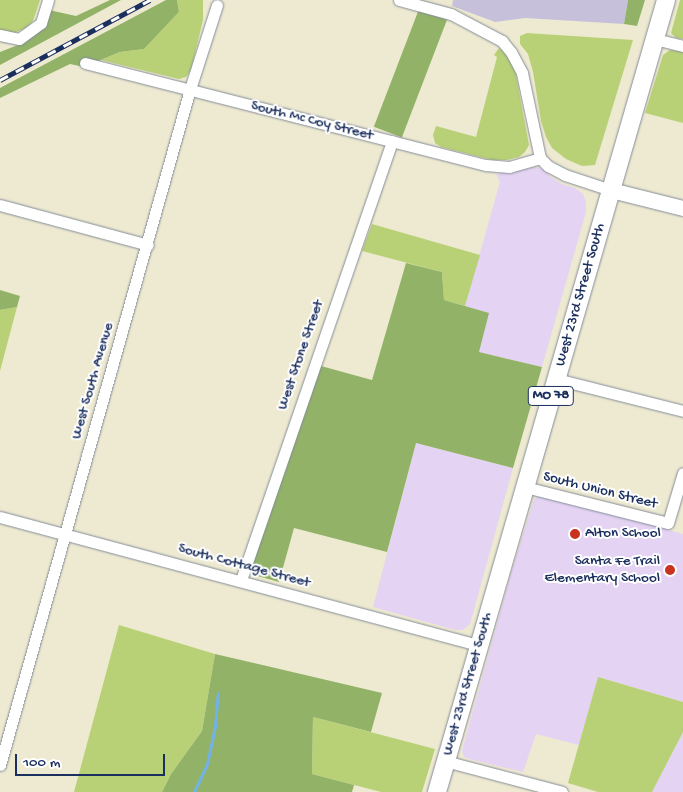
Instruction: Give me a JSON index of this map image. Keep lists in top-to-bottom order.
{
  "streets": {
    "main road": ["West 23rd Street South", "MO 78"],
    "street": [
      "South Mc Coy Street",
      "West Stone Street",
      "West South Avenue",
      "South Union Street",
      "South Cottage Street"
    ]
  },
  "crossings": [
    ["South Mc Coy Street", "West Stone Street"],
    ["South Mc Coy Street", "West South Avenue"],
    ["West 23rd Street South", "South Union Street"],
    ["West 23rd Street South", "South Cottage Street"],
    ["West Stone Street", "South Cottage Street"],
    ["West South Avenue", "South Cottage Street"]
  ],
  "places": ["Alton School", "Santa Fe Trail Elementary School"],
  "scale_bar": "100 m"
}
